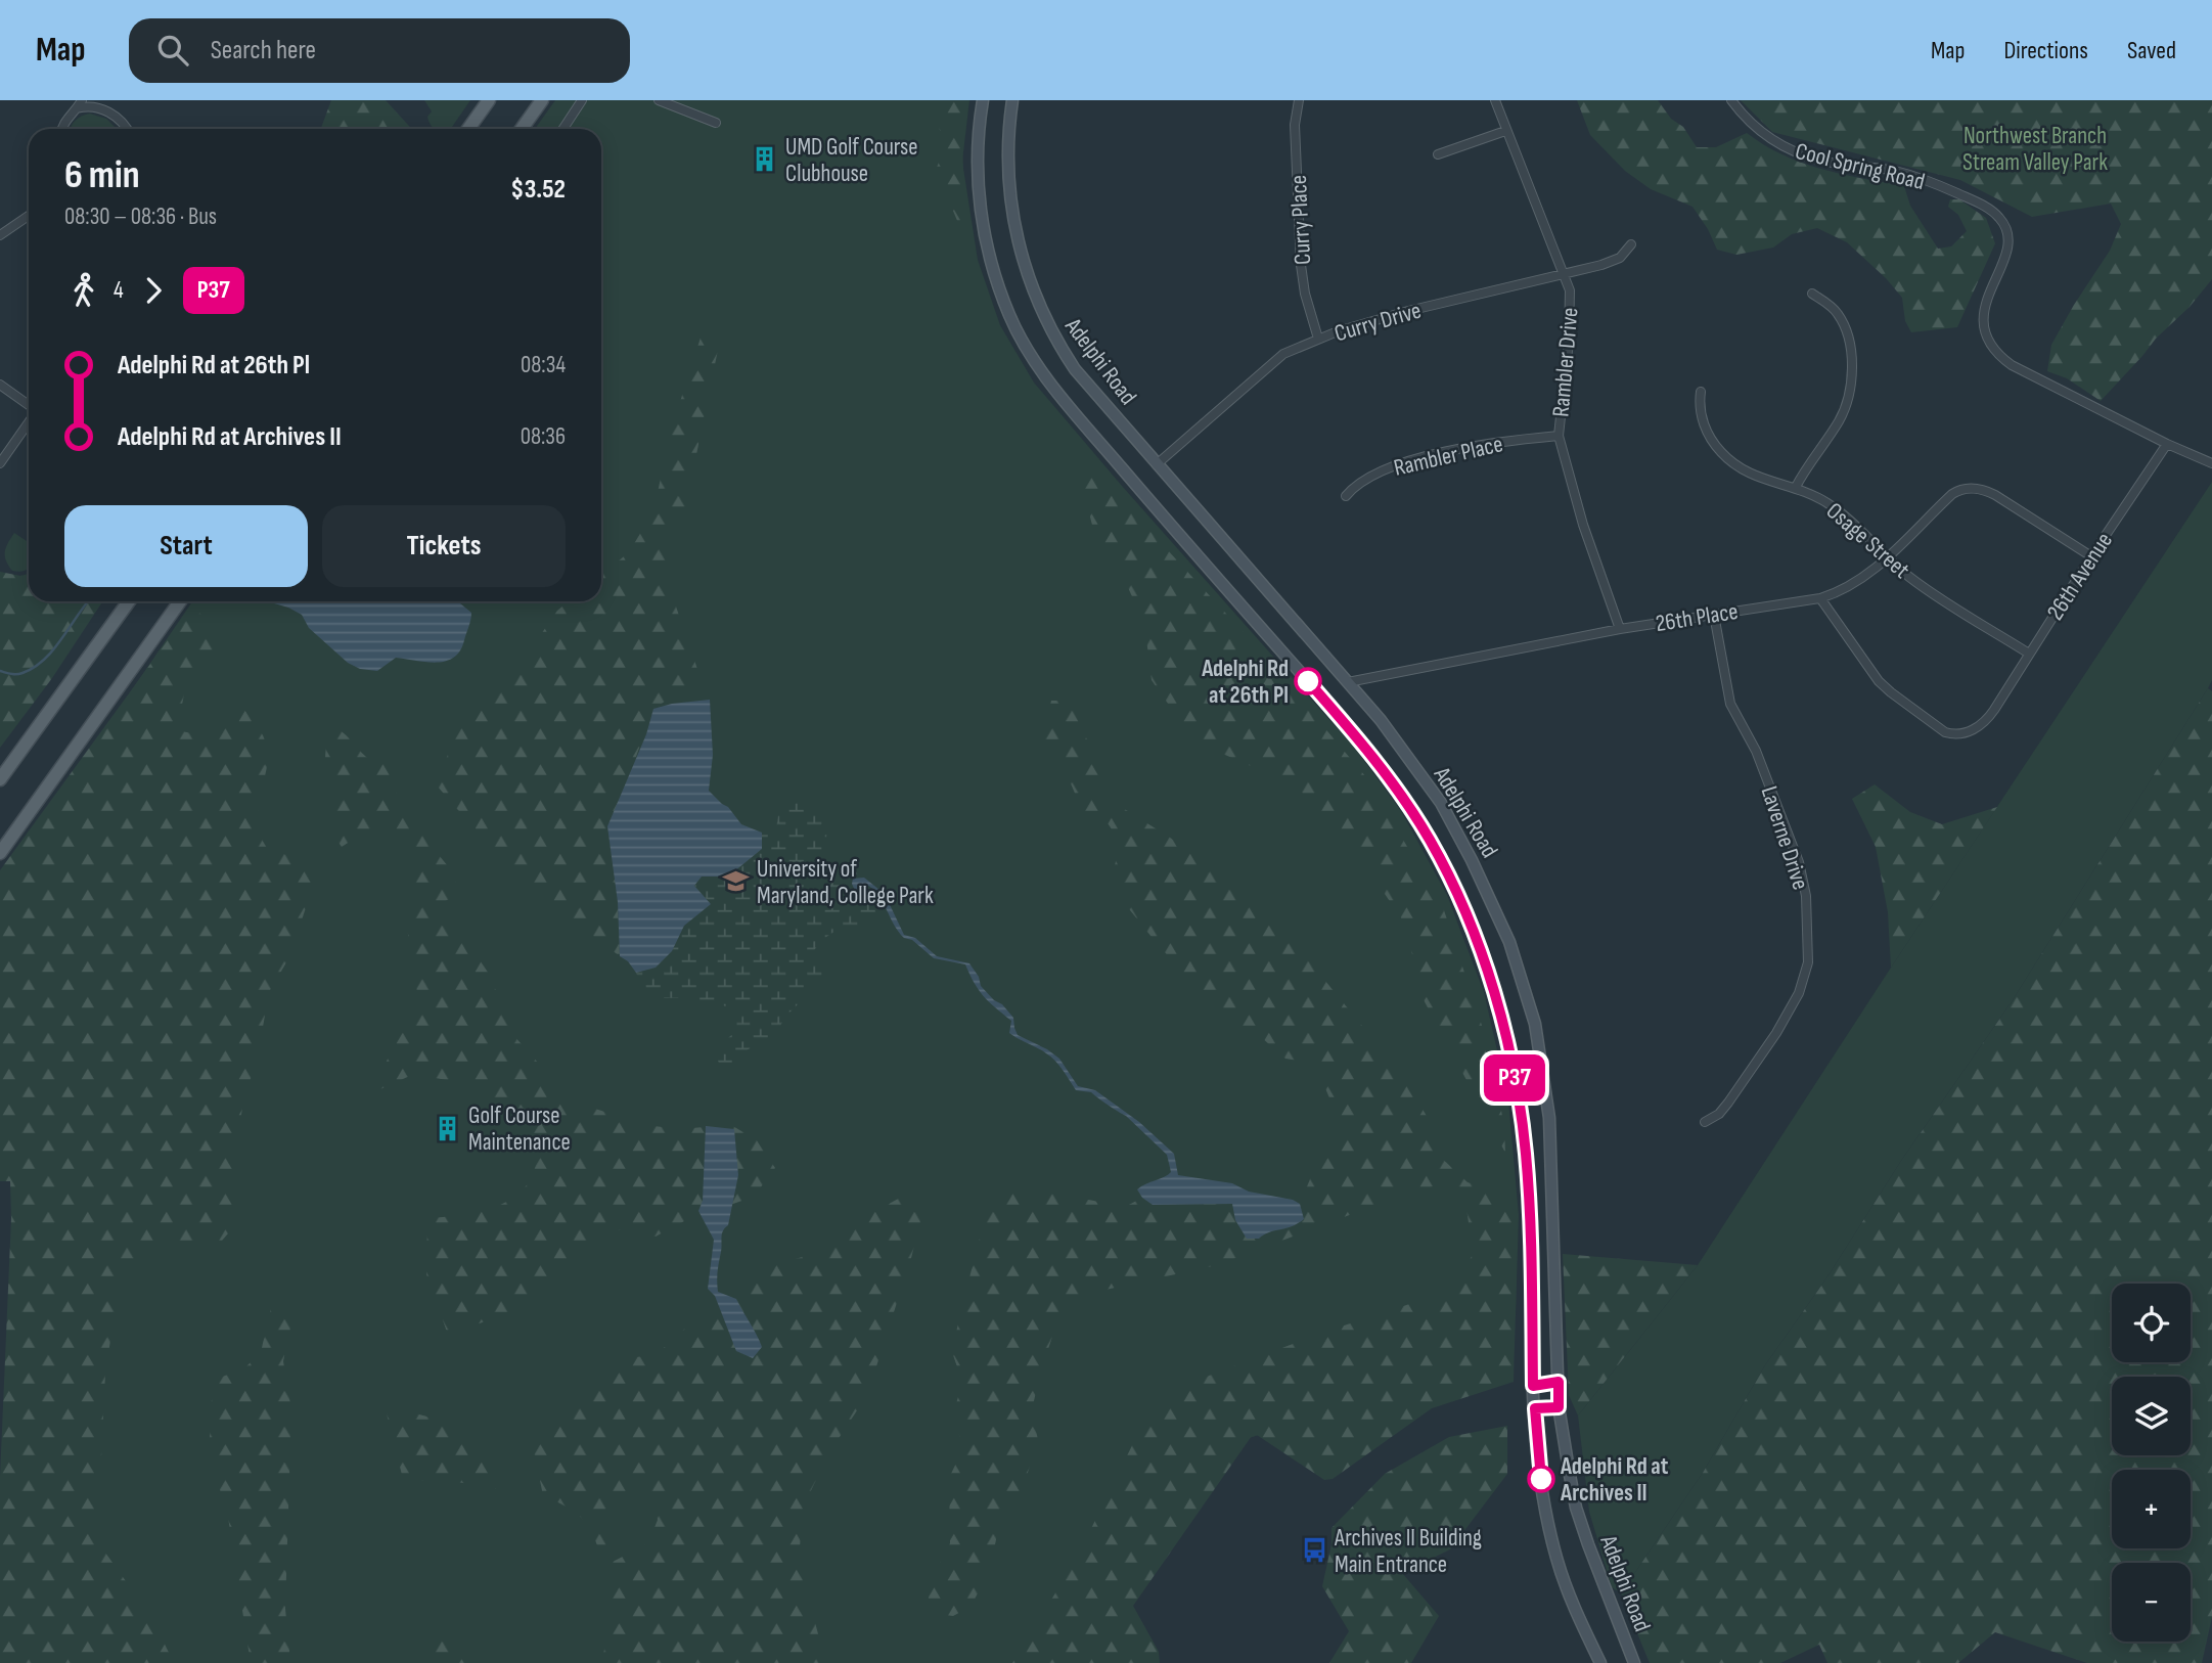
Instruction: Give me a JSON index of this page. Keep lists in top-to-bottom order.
{
  "streets": {
    "main road": ["Adelphi Road"],
    "street": [
      "Cool Spring Road",
      "Curry Place",
      "Curry Drive",
      "Rambler Drive",
      "Rambler Place",
      "Osage Street",
      "26th Avenue",
      "26th Place",
      "Laverne Drive"
    ]
  },
  "crossings": [
    ["Cool Spring Road", "26th Avenue"],
    ["Curry Place", "Curry Drive"],
    ["Curry Drive", "Adelphi Road"],
    ["Curry Drive", "Rambler Drive"],
    ["Adelphi Road", "26th Place"],
    ["Rambler Drive", "Rambler Place"],
    ["Rambler Drive", "26th Place"],
    ["Osage Street", "26th Avenue"],
    ["Osage Street", "26th Place"],
    ["26th Avenue", "26th Place"],
    ["26th Place", "Laverne Drive"]
  ],
  "parks": ["Northwest Branch Stream Valley Park"],
  "places": {
    "building": ["UMD Golf Course Clubhouse", "Golf Course Maintenance"],
    "other": ["Adelphi Rd at 26th Pl", "Adelphi Rd at Archives II"],
    "school or university": ["University of Maryland, College Park"],
    "bus stop": ["Archives II Building Main Entrance"]
  },
  "lines": ["bus line P37"],
  "page": {
    "header": "Map",
    "search": "Search here",
    "nav": ["Map", "Directions", "Saved"],
    "on_map": "P37",
    "heading": ["6 min", "08:30 – 08:36 · Bus", "$3.52"],
    "legs": ["4", "P37"],
    "list": [
      {
        "name": "Adelphi Rd at 26th Pl",
        "value": "08:34"
      },
      {
        "name": "Adelphi Rd at Archives II",
        "value": "08:36"
      }
    ],
    "buttons": ["Start", "Tickets"],
    "map_buttons": ["+", "−"]
  }
}
